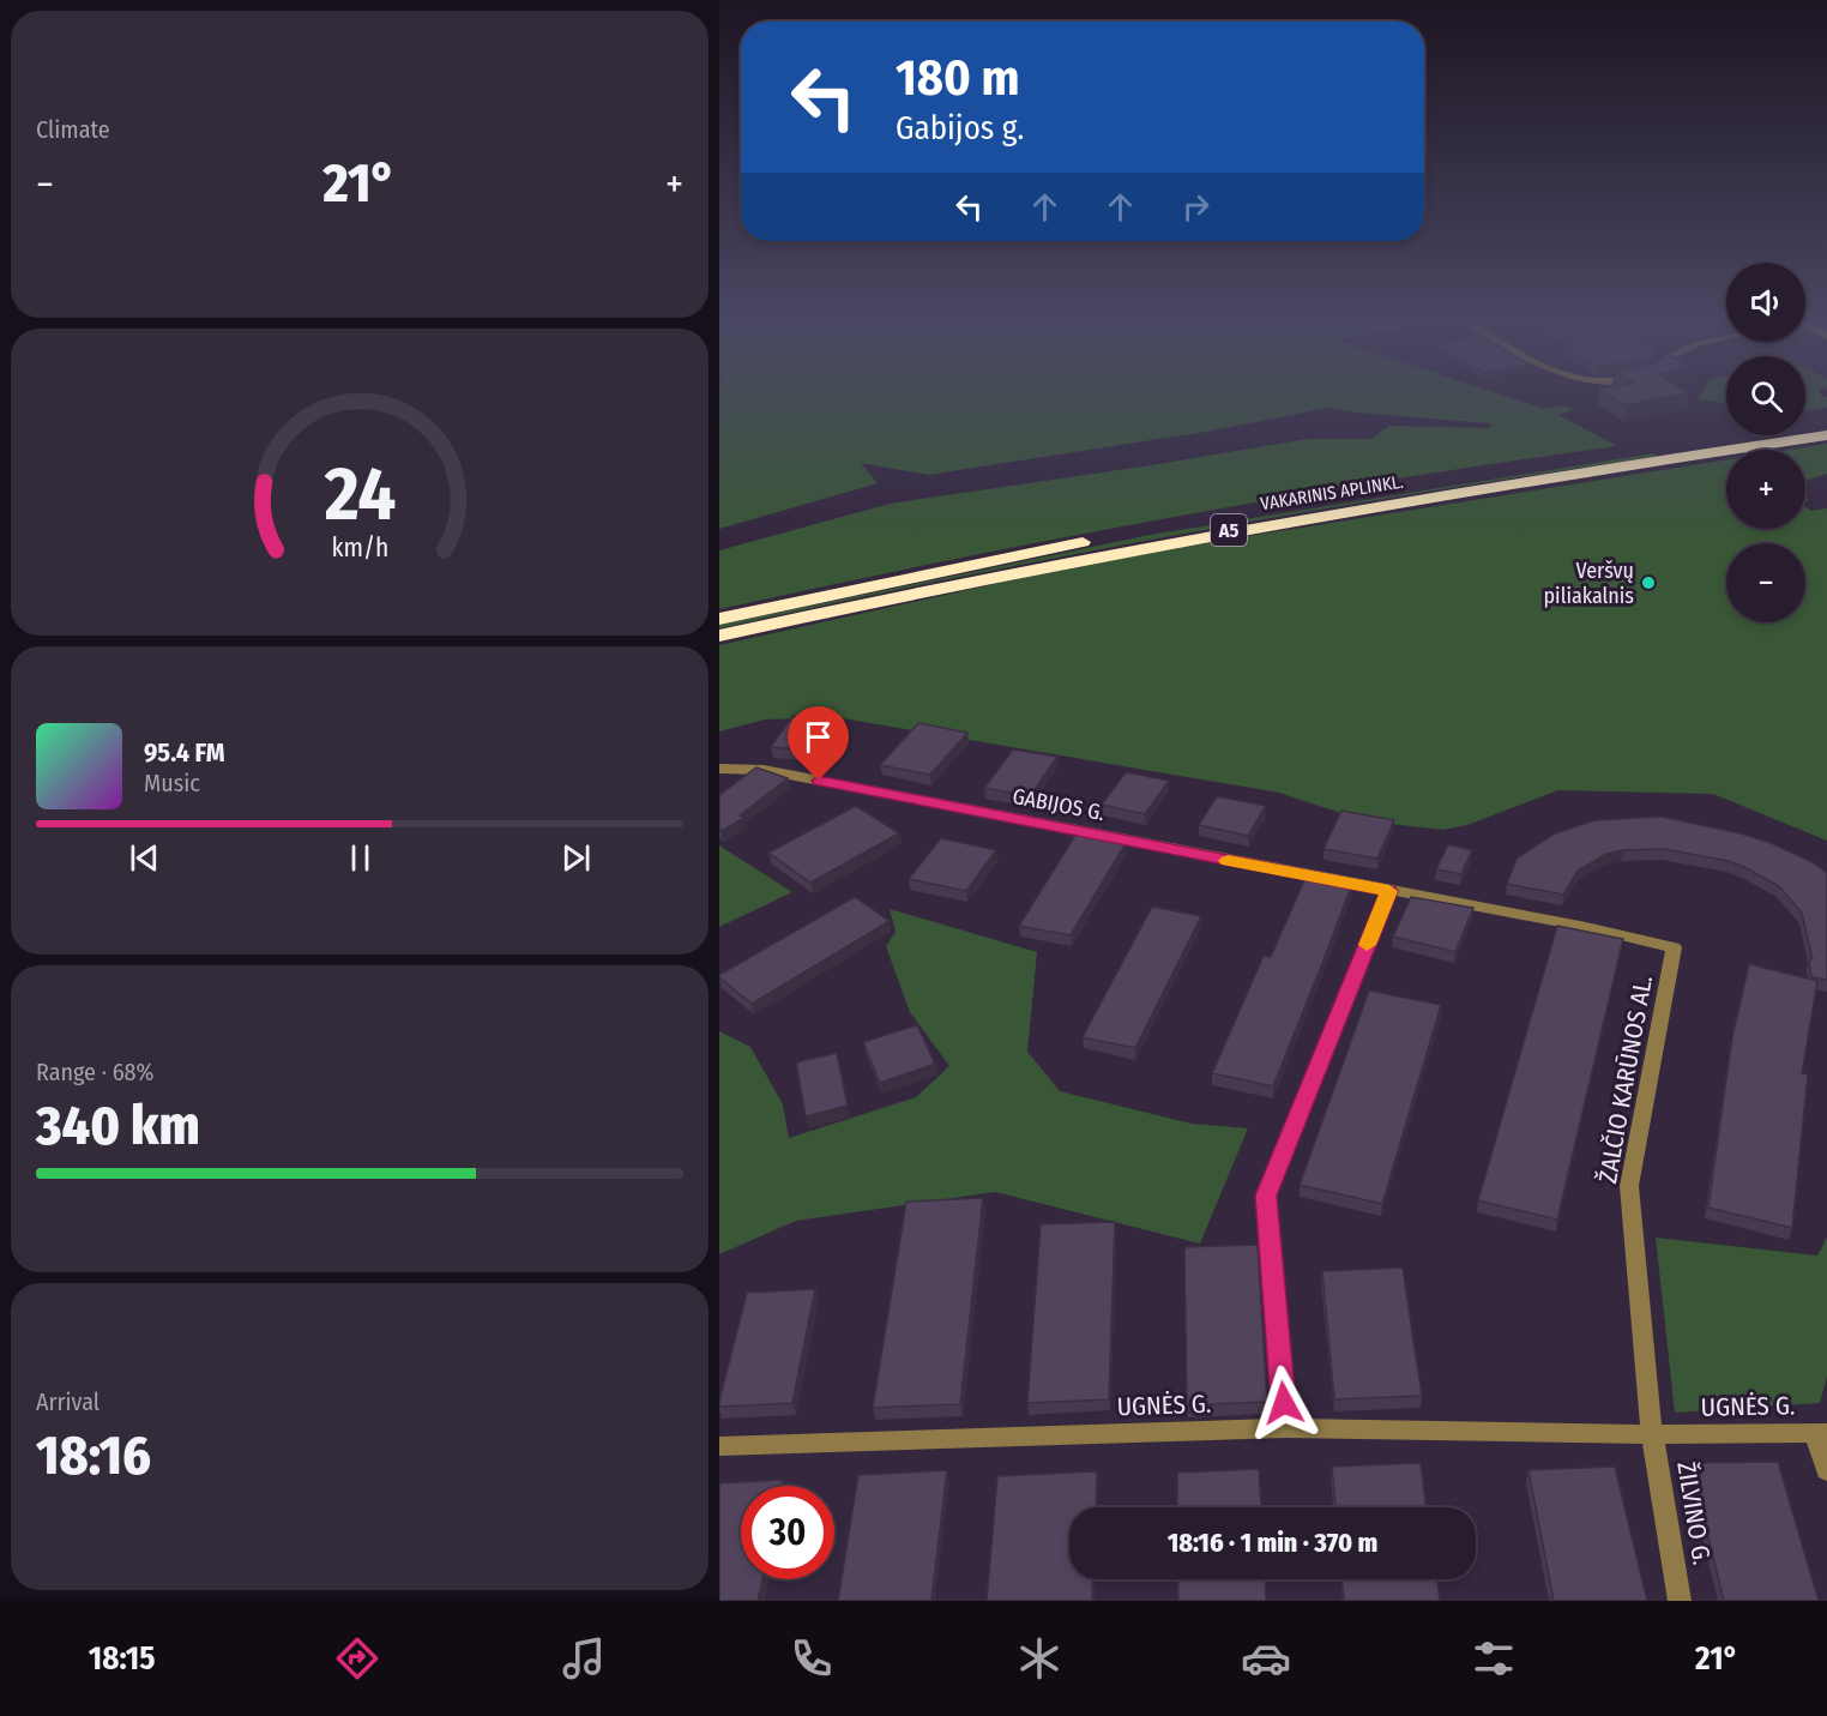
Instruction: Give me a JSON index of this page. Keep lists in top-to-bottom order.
{
  "streets": {
    "highway": ["VAKARINIS APLINKL.", "A5"],
    "street": [
      "GABIJOS G.",
      "ŽALČIO KARŪNOS AL.",
      "UGNĖS G.",
      "ŽILVINO G."
    ]
  },
  "crossings": [
    ["GABIJOS G.", "ŽALČIO KARŪNOS AL."],
    ["ŽALČIO KARŪNOS AL.", "UGNĖS G."],
    ["ŽALČIO KARŪNOS AL.", "ŽILVINO G."],
    ["UGNĖS G.", "ŽILVINO G."]
  ],
  "places": ["Veršvų piliakalnis"],
  "page": {
    "tile": [
      "Climate",
      ["Range · 68%", "340 km"],
      ["Arrival", "18:16"]
    ],
    "turn": ["180 m", "Gabijos g."],
    "heat": ["−", "21°", "+"],
    "map_buttons": ["+", "−"],
    "song": ["95.4 FM", "Music"],
    "limit": "30",
    "trip": "18:16 · 1 min · 370 m",
    "tabs": ["18:15", "21°"],
    "gauge": ["24", "km/h"]
  }
}
